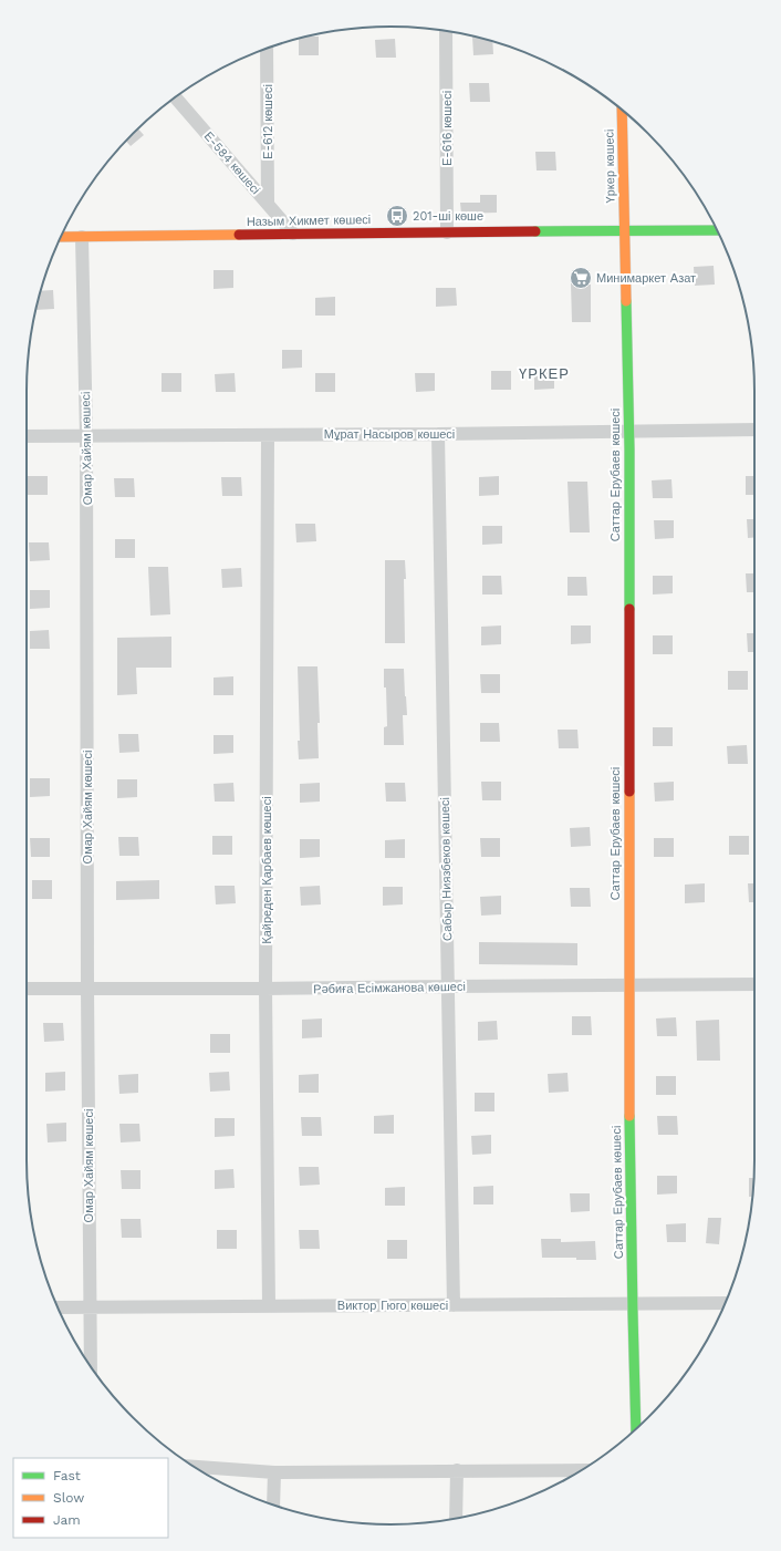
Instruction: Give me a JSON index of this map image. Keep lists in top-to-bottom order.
{
  "streets": {
    "street": [
      "Е-612 көшесі",
      "Е-616 көшесі",
      "Е-584 көшесі",
      "Үркер көшесі",
      "Назым Хикмет көшесі",
      "Мұрат Насыров көшесі",
      "Омар Хайям көшесі",
      "Саттар Ерубаев көшесі",
      "Сабыр Ниязбеков көшесі",
      "Қайреден Қарбаев көшесі",
      "Рәбиға Есімжанова көшесі",
      "Виктор Гюго көшесі"
    ]
  },
  "crossings": [
    ["Е-612 көшесі", "Е-584 көшесі"],
    ["Е-616 көшесі", "Назым Хикмет көшесі"],
    ["Е-584 көшесі", "Назым Хикмет көшесі"],
    ["Үркер көшесі", "Назым Хикмет көшесі"],
    ["Үркер көшесі", "Саттар Ерубаев көшесі"],
    ["Назым Хикмет көшесі", "Омар Хайям көшесі"],
    ["Назым Хикмет көшесі", "Саттар Ерубаев көшесі"],
    ["Мұрат Насыров көшесі", "Омар Хайям көшесі"],
    ["Мұрат Насыров көшесі", "Саттар Ерубаев көшесі"],
    ["Мұрат Насыров көшесі", "Сабыр Ниязбеков көшесі"],
    ["Мұрат Насыров көшесі", "Қайреден Қарбаев көшесі"],
    ["Омар Хайям көшесі", "Рәбиға Есімжанова көшесі"],
    ["Омар Хайям көшесі", "Виктор Гюго көшесі"],
    ["Саттар Ерубаев көшесі", "Рәбиға Есімжанова көшесі"],
    ["Саттар Ерубаев көшесі", "Виктор Гюго көшесі"],
    ["Сабыр Ниязбеков көшесі", "Рәбиға Есімжанова көшесі"],
    ["Сабыр Ниязбеков көшесі", "Виктор Гюго көшесі"],
    ["Қайреден Қарбаев көшесі", "Рәбиға Есімжанова көшесі"],
    ["Қайреден Қарбаев көшесі", "Виктор Гюго көшесі"]
  ],
  "districts": ["ҮРКЕР"],
  "places": {
    "bus stop": ["201-ші көше"],
    "supermarket": ["Минимаркет Азат"]
  },
  "legend": ["Fast", "Slow", "Jam"]
}
